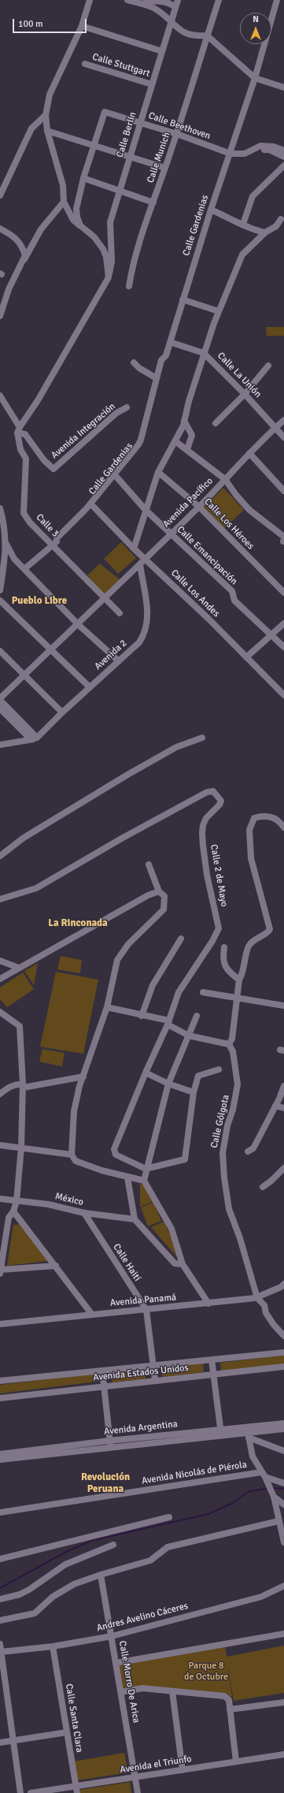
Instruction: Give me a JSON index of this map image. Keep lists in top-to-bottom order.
{
  "streets": {
    "street": [
      "Calle Stuttgart",
      "Calle Beethoven",
      "Calle Berlín",
      "Calle Munich",
      "Calle Gardenias",
      "Calle La Unión",
      "Avenida Integración",
      "Avenida Pacífico",
      "Calle Los Héroes",
      "Calle 3",
      "Calle Emancipación",
      "Calle Los Andes",
      "Avenida 2",
      "Calle 2 de Mayo",
      "Calle Gólgota",
      "México",
      "Calle Haití",
      "Avenida Panamá",
      "Avenida Estados Unidos",
      "Avenida Argentina",
      "Avenida Nicolás de Piérola",
      "Andres Avelino Cáceres",
      "Calle Morro De Arica",
      "Calle Santa Clara",
      "Avenida el Triunfo"
    ]
  },
  "crossings": [
    ["Calle Stuttgart", "Calle Berlín"],
    ["Calle Beethoven", "Calle Berlín"],
    ["Calle Beethoven", "Calle Munich"],
    ["Calle Beethoven", "Calle Gardenias"],
    ["Calle Berlín", "Avenida Integración"],
    ["Calle Berlín", "Calle 3"],
    ["Calle Gardenias", "Calle La Unión"],
    ["Calle Gardenias", "Calle 3"],
    ["Calle Gardenias", "Calle Emancipación"],
    ["Calle Gardenias", "Calle Los Andes"],
    ["Calle La Unión", "Avenida Pacífico"],
    ["Avenida Integración", "Calle 3"],
    ["Avenida Pacífico", "Calle Los Héroes"],
    ["Avenida Pacífico", "Calle 3"],
    ["Avenida Pacífico", "Calle Emancipación"],
    ["Avenida Pacífico", "Calle Los Andes"],
    ["Avenida Pacífico", "Avenida 2"],
    ["Calle Gólgota", "Avenida Panamá"],
    ["México", "Calle Haití"],
    ["Calle Haití", "Avenida Panamá"],
    ["Calle Haití", "Avenida Estados Unidos"],
    ["Andres Avelino Cáceres", "Calle Morro De Arica"],
    ["Andres Avelino Cáceres", "Calle Santa Clara"],
    ["Calle Morro De Arica", "Avenida el Triunfo"],
    ["Calle Santa Clara", "Avenida el Triunfo"]
  ],
  "districts": ["Pueblo Libre", "La Rinconada", "Revolución Peruana"],
  "parks": ["Parque 8 de Octubre"],
  "scale_bar": "100 m",
  "north": "top"
}
